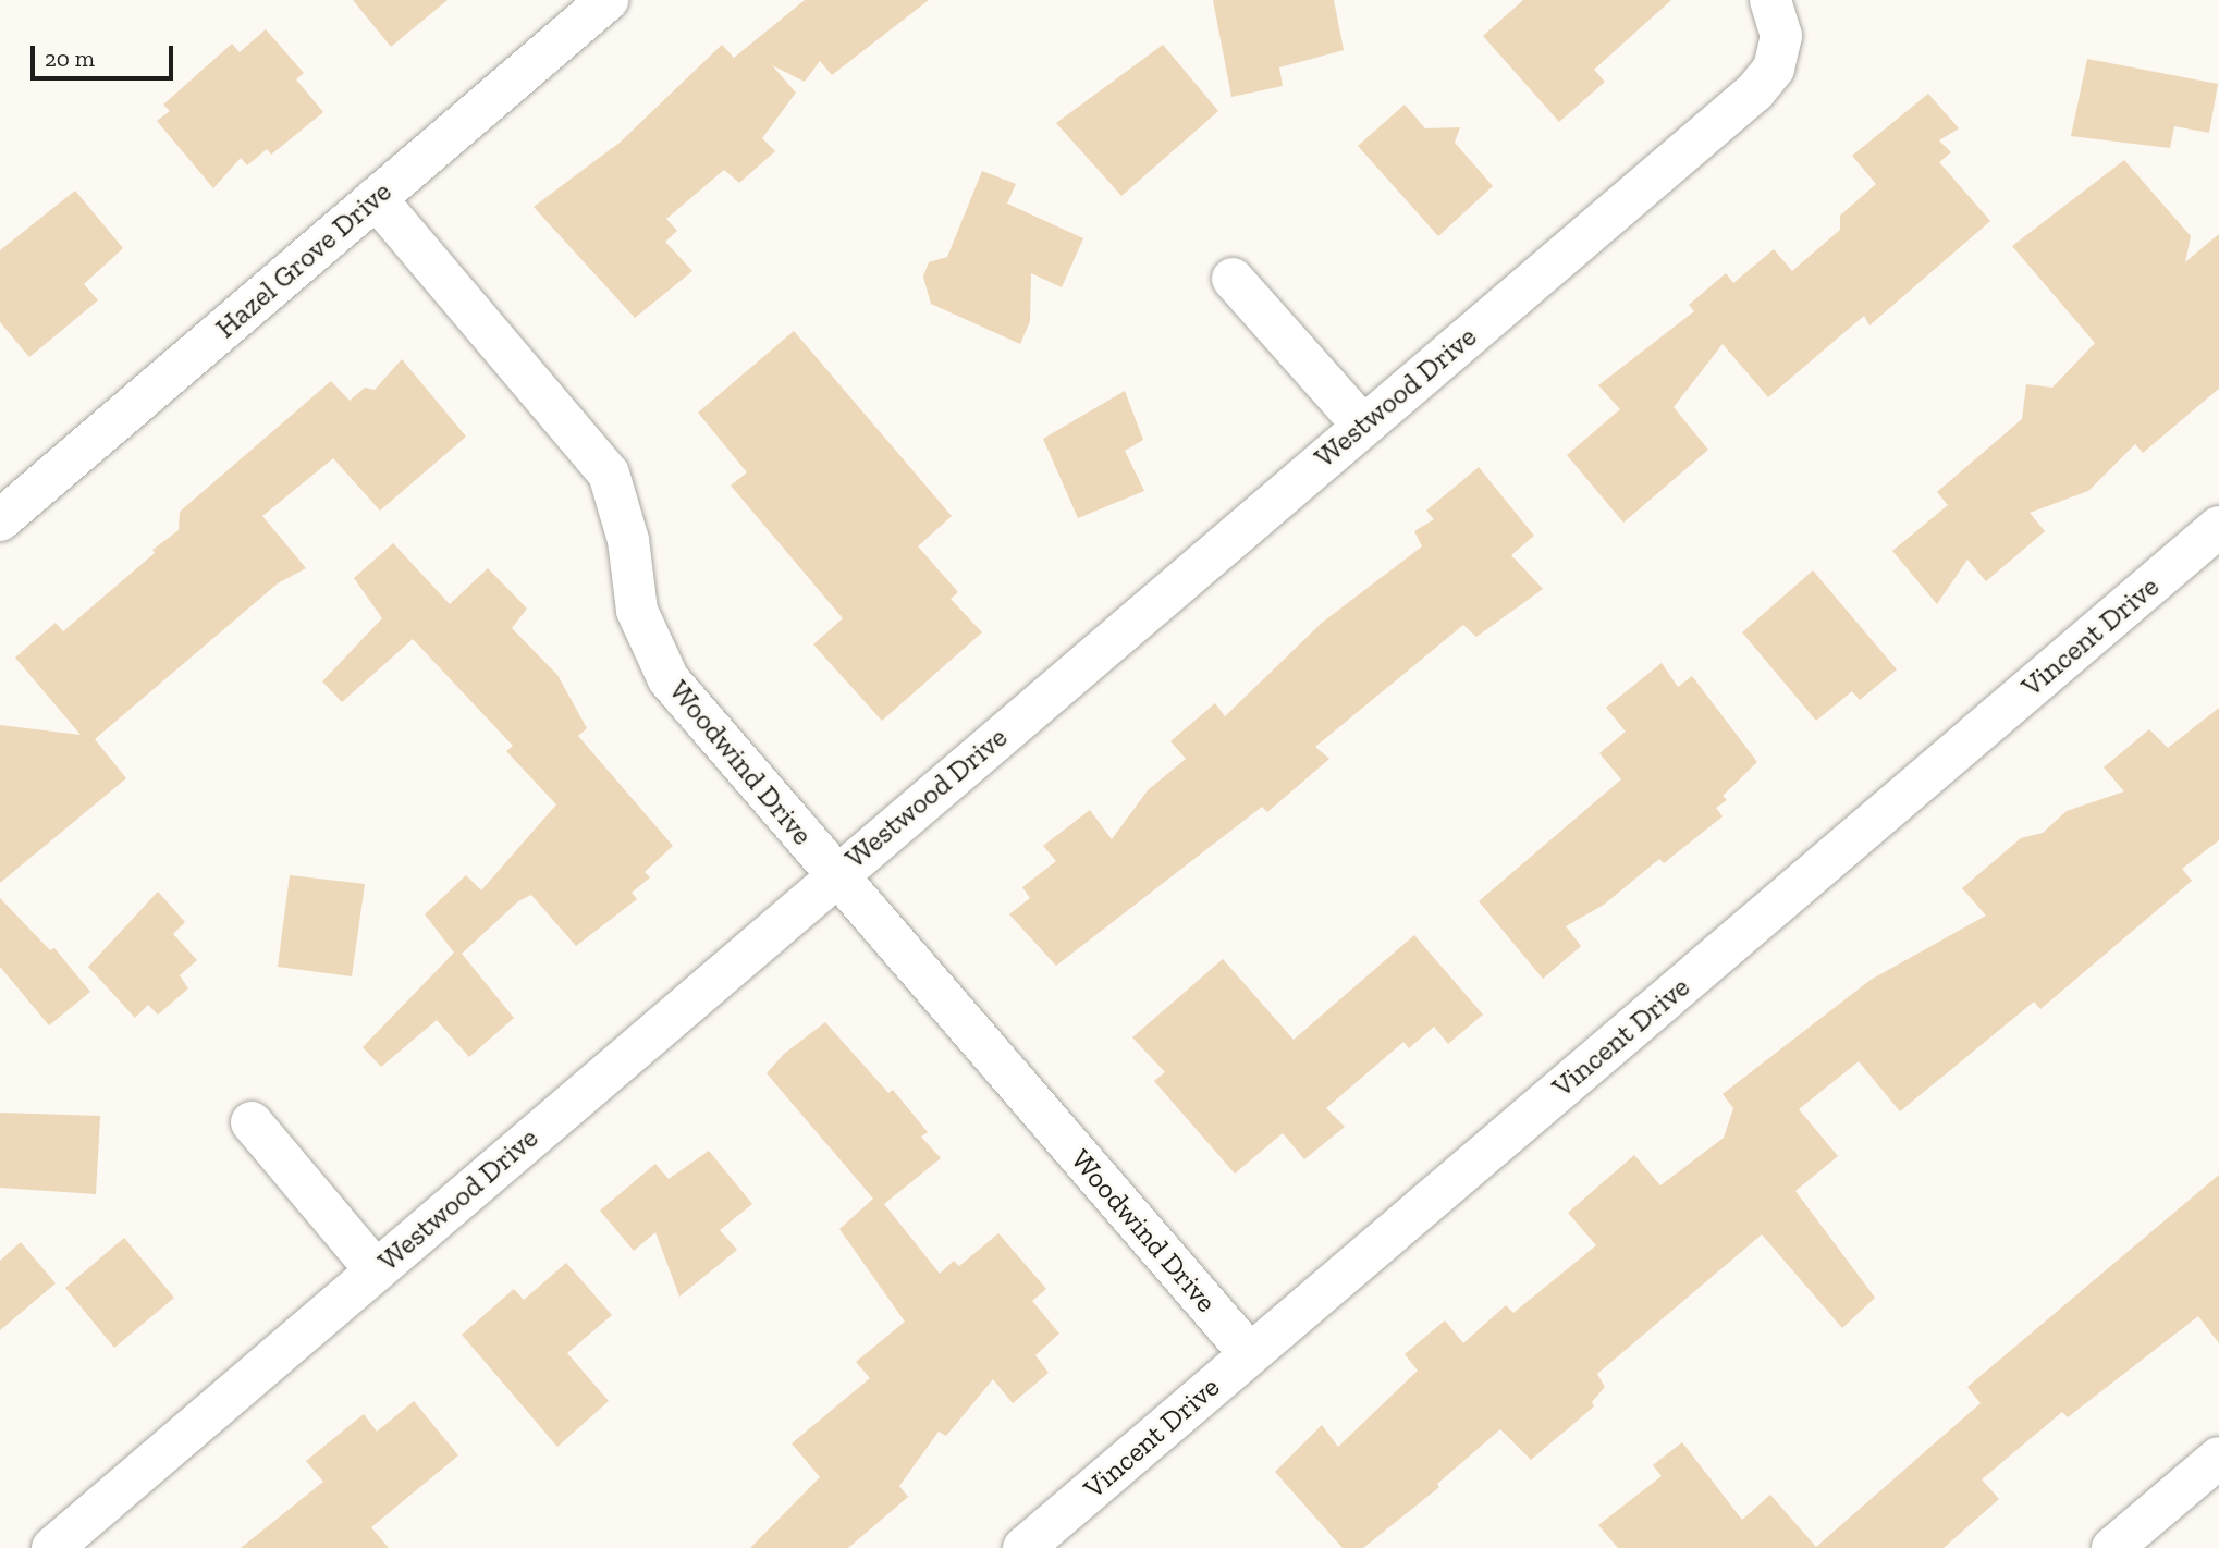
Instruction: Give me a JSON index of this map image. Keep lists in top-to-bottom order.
{
  "streets": {
    "street": [
      "Hazel Grove Drive",
      "Westwood Drive",
      "Vincent Drive",
      "Woodwind Drive"
    ]
  },
  "crossings": [
    ["Hazel Grove Drive", "Woodwind Drive"],
    ["Westwood Drive", "Woodwind Drive"],
    ["Vincent Drive", "Woodwind Drive"]
  ],
  "scale_bar": "20 m"
}
